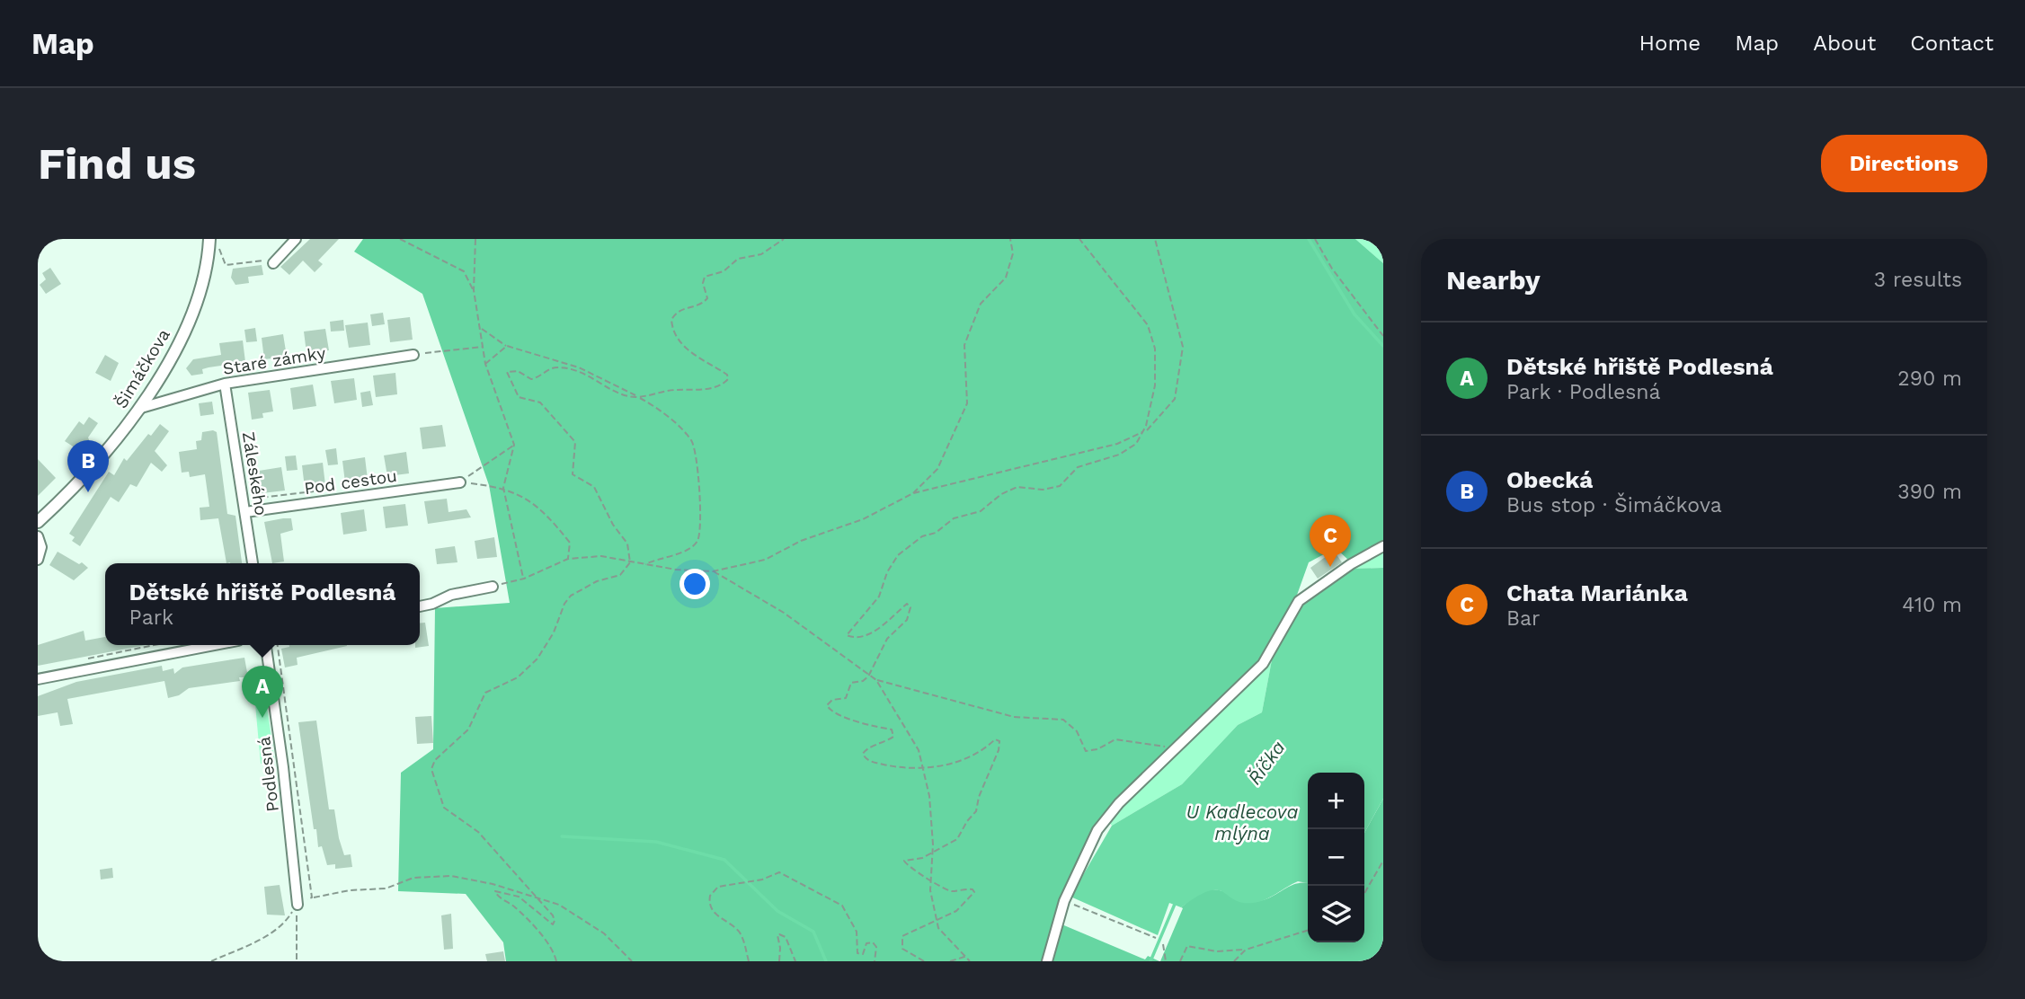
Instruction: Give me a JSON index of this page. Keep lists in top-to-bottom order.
{
  "streets": {
    "street": [
      "Staré zámky",
      "Šimáčkova",
      "Záleského",
      "Pod cestou",
      "Podlesná"
    ]
  },
  "crossings": [
    ["Staré zámky", "Šimáčkova"],
    ["Staré zámky", "Záleského"],
    ["Záleského", "Pod cestou"]
  ],
  "water": ["Říčka", "U Kadlecova mlýna"],
  "page": {
    "header": "Map",
    "nav": [
      "Home",
      "Map",
      "About",
      "Contact"
    ],
    "buttons": "Directions",
    "title": "Find us",
    "heading": ["Nearby", "3 results"],
    "list": [
      {
        "mark": "A",
        "name": "Dětské hřiště Podlesná",
        "note": "Park · Podlesná",
        "value": "290 m"
      },
      {
        "mark": "B",
        "name": "Obecká",
        "note": "Bus stop · Šimáčkova",
        "value": "390 m"
      },
      {
        "mark": "C",
        "name": "Chata Mariánka",
        "note": "Bar",
        "value": "410 m"
      }
    ],
    "pins": ["B", "C", "A"],
    "popup": ["Dětské hřiště Podlesná", "Park"],
    "map_buttons": ["+", "−"]
  }
}
